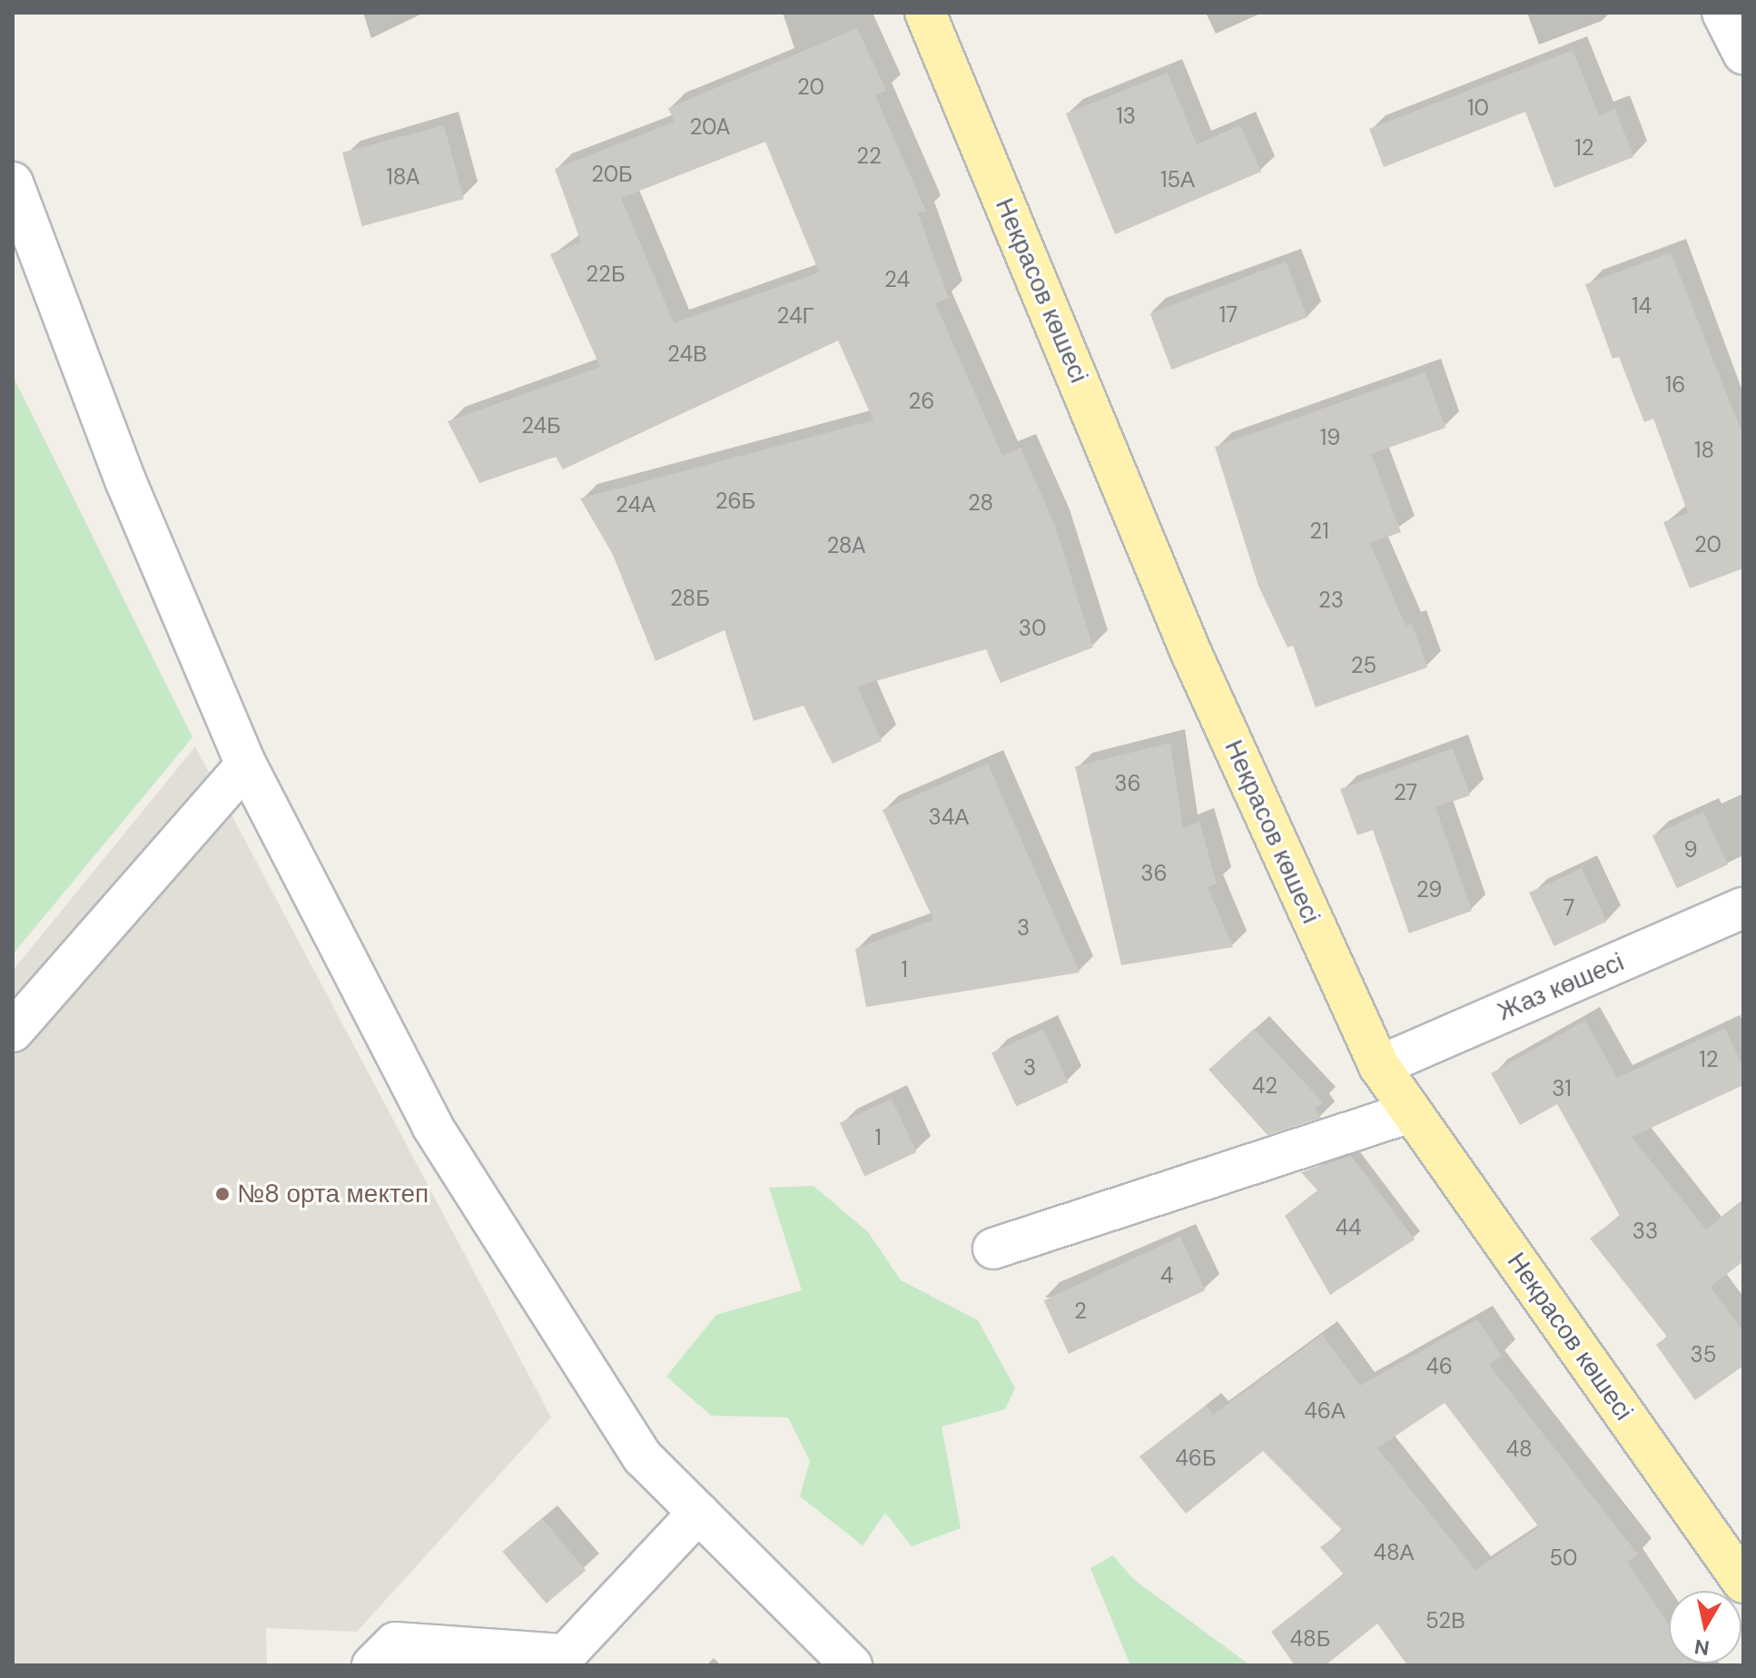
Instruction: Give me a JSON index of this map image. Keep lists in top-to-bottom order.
{
  "streets": {
    "main road": ["Некрасов көшесі"],
    "street": ["Жаз көшесі"]
  },
  "crossings": [
    ["Некрасов көшесі", "Жаз көшесі"]
  ],
  "places": ["№8 орта мектеп"],
  "house_numbers": [
    "20",
    "10",
    "13",
    "20A",
    "12",
    "22",
    "20Б",
    "18A",
    "15А",
    "22Б",
    "24",
    "14",
    "17",
    "24Г",
    "24В",
    "16",
    "26",
    "24Б",
    "19",
    "18",
    "26Б",
    "28",
    "24А",
    "21",
    "20",
    "28A",
    "28Б",
    "23",
    "30",
    "25",
    "36",
    "27",
    "34А",
    "9",
    "36",
    "29",
    "7",
    "3",
    "1",
    "12",
    "3",
    "42",
    "31",
    "1",
    "44",
    "33",
    "4",
    "2",
    "35",
    "46",
    "46А",
    "48",
    "46Б",
    "48А",
    "50",
    "52В",
    "48Б"
  ],
  "north": "bottom"
}
